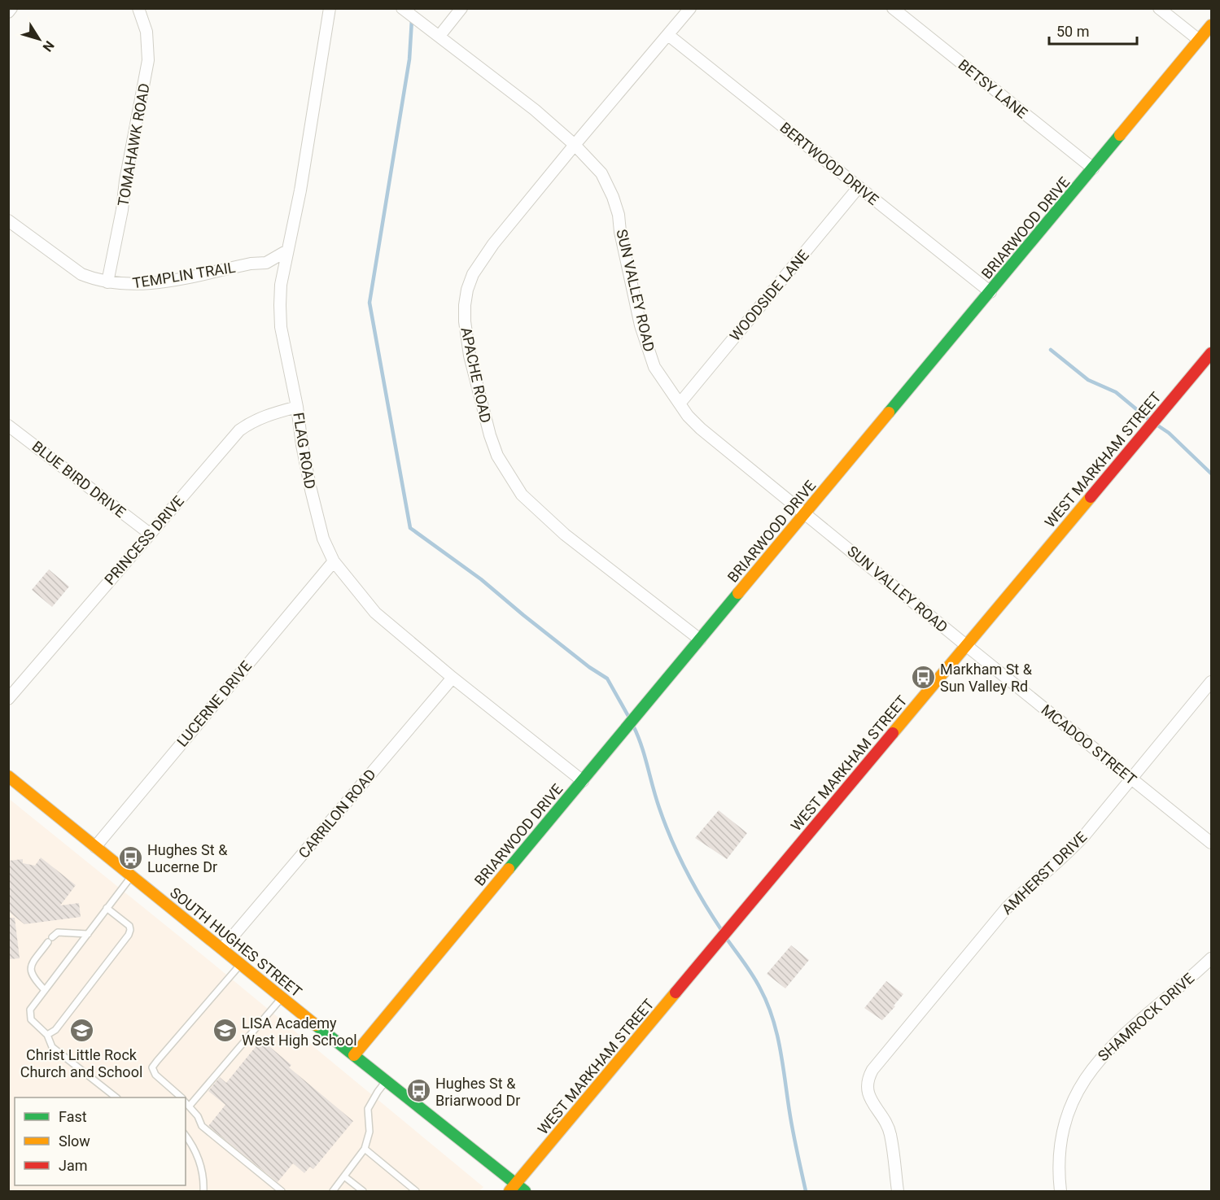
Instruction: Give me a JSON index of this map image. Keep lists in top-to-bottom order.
{
  "streets": {
    "street": [
      "BETSY LANE",
      "TOMAHAWK ROAD",
      "BERTWOOD DRIVE",
      "BRIARWOOD DRIVE",
      "TEMPLIN TRAIL",
      "SUN VALLEY ROAD",
      "WOODSIDE LANE",
      "APACHE ROAD",
      "FLAG ROAD",
      "WEST MARKHAM STREET",
      "BLUE BIRD DRIVE",
      "PRINCESS DRIVE",
      "LUCERNE DRIVE",
      "MCADOO STREET",
      "CARRILON ROAD",
      "AMHERST DRIVE",
      "SOUTH HUGHES STREET",
      "SHAMROCK DRIVE"
    ]
  },
  "crossings": [
    ["BETSY LANE", "BRIARWOOD DRIVE"],
    ["TOMAHAWK ROAD", "TEMPLIN TRAIL"],
    ["BERTWOOD DRIVE", "BRIARWOOD DRIVE"],
    ["BERTWOOD DRIVE", "WOODSIDE LANE"],
    ["BERTWOOD DRIVE", "APACHE ROAD"],
    ["BRIARWOOD DRIVE", "SUN VALLEY ROAD"],
    ["BRIARWOOD DRIVE", "APACHE ROAD"],
    ["BRIARWOOD DRIVE", "FLAG ROAD"],
    ["BRIARWOOD DRIVE", "SOUTH HUGHES STREET"],
    ["TEMPLIN TRAIL", "FLAG ROAD"],
    ["SUN VALLEY ROAD", "WOODSIDE LANE"],
    ["SUN VALLEY ROAD", "APACHE ROAD"],
    ["SUN VALLEY ROAD", "WEST MARKHAM STREET"],
    ["SUN VALLEY ROAD", "MCADOO STREET"],
    ["FLAG ROAD", "PRINCESS DRIVE"],
    ["FLAG ROAD", "LUCERNE DRIVE"],
    ["FLAG ROAD", "CARRILON ROAD"],
    ["WEST MARKHAM STREET", "MCADOO STREET"],
    ["WEST MARKHAM STREET", "SOUTH HUGHES STREET"],
    ["BLUE BIRD DRIVE", "PRINCESS DRIVE"],
    ["LUCERNE DRIVE", "SOUTH HUGHES STREET"],
    ["MCADOO STREET", "AMHERST DRIVE"],
    ["CARRILON ROAD", "SOUTH HUGHES STREET"]
  ],
  "places": {
    "bus stop": ["Markham St & Sun Valley Rd", "Hughes St & Lucerne Dr", "Hughes St & Briarwood Dr"],
    "school or university": ["Christ Little Rock Church and School", "LISA Academy West High School"]
  },
  "legend": ["Fast", "Slow", "Jam"],
  "scale_bar": "50 m",
  "north": "bottom right"
}
